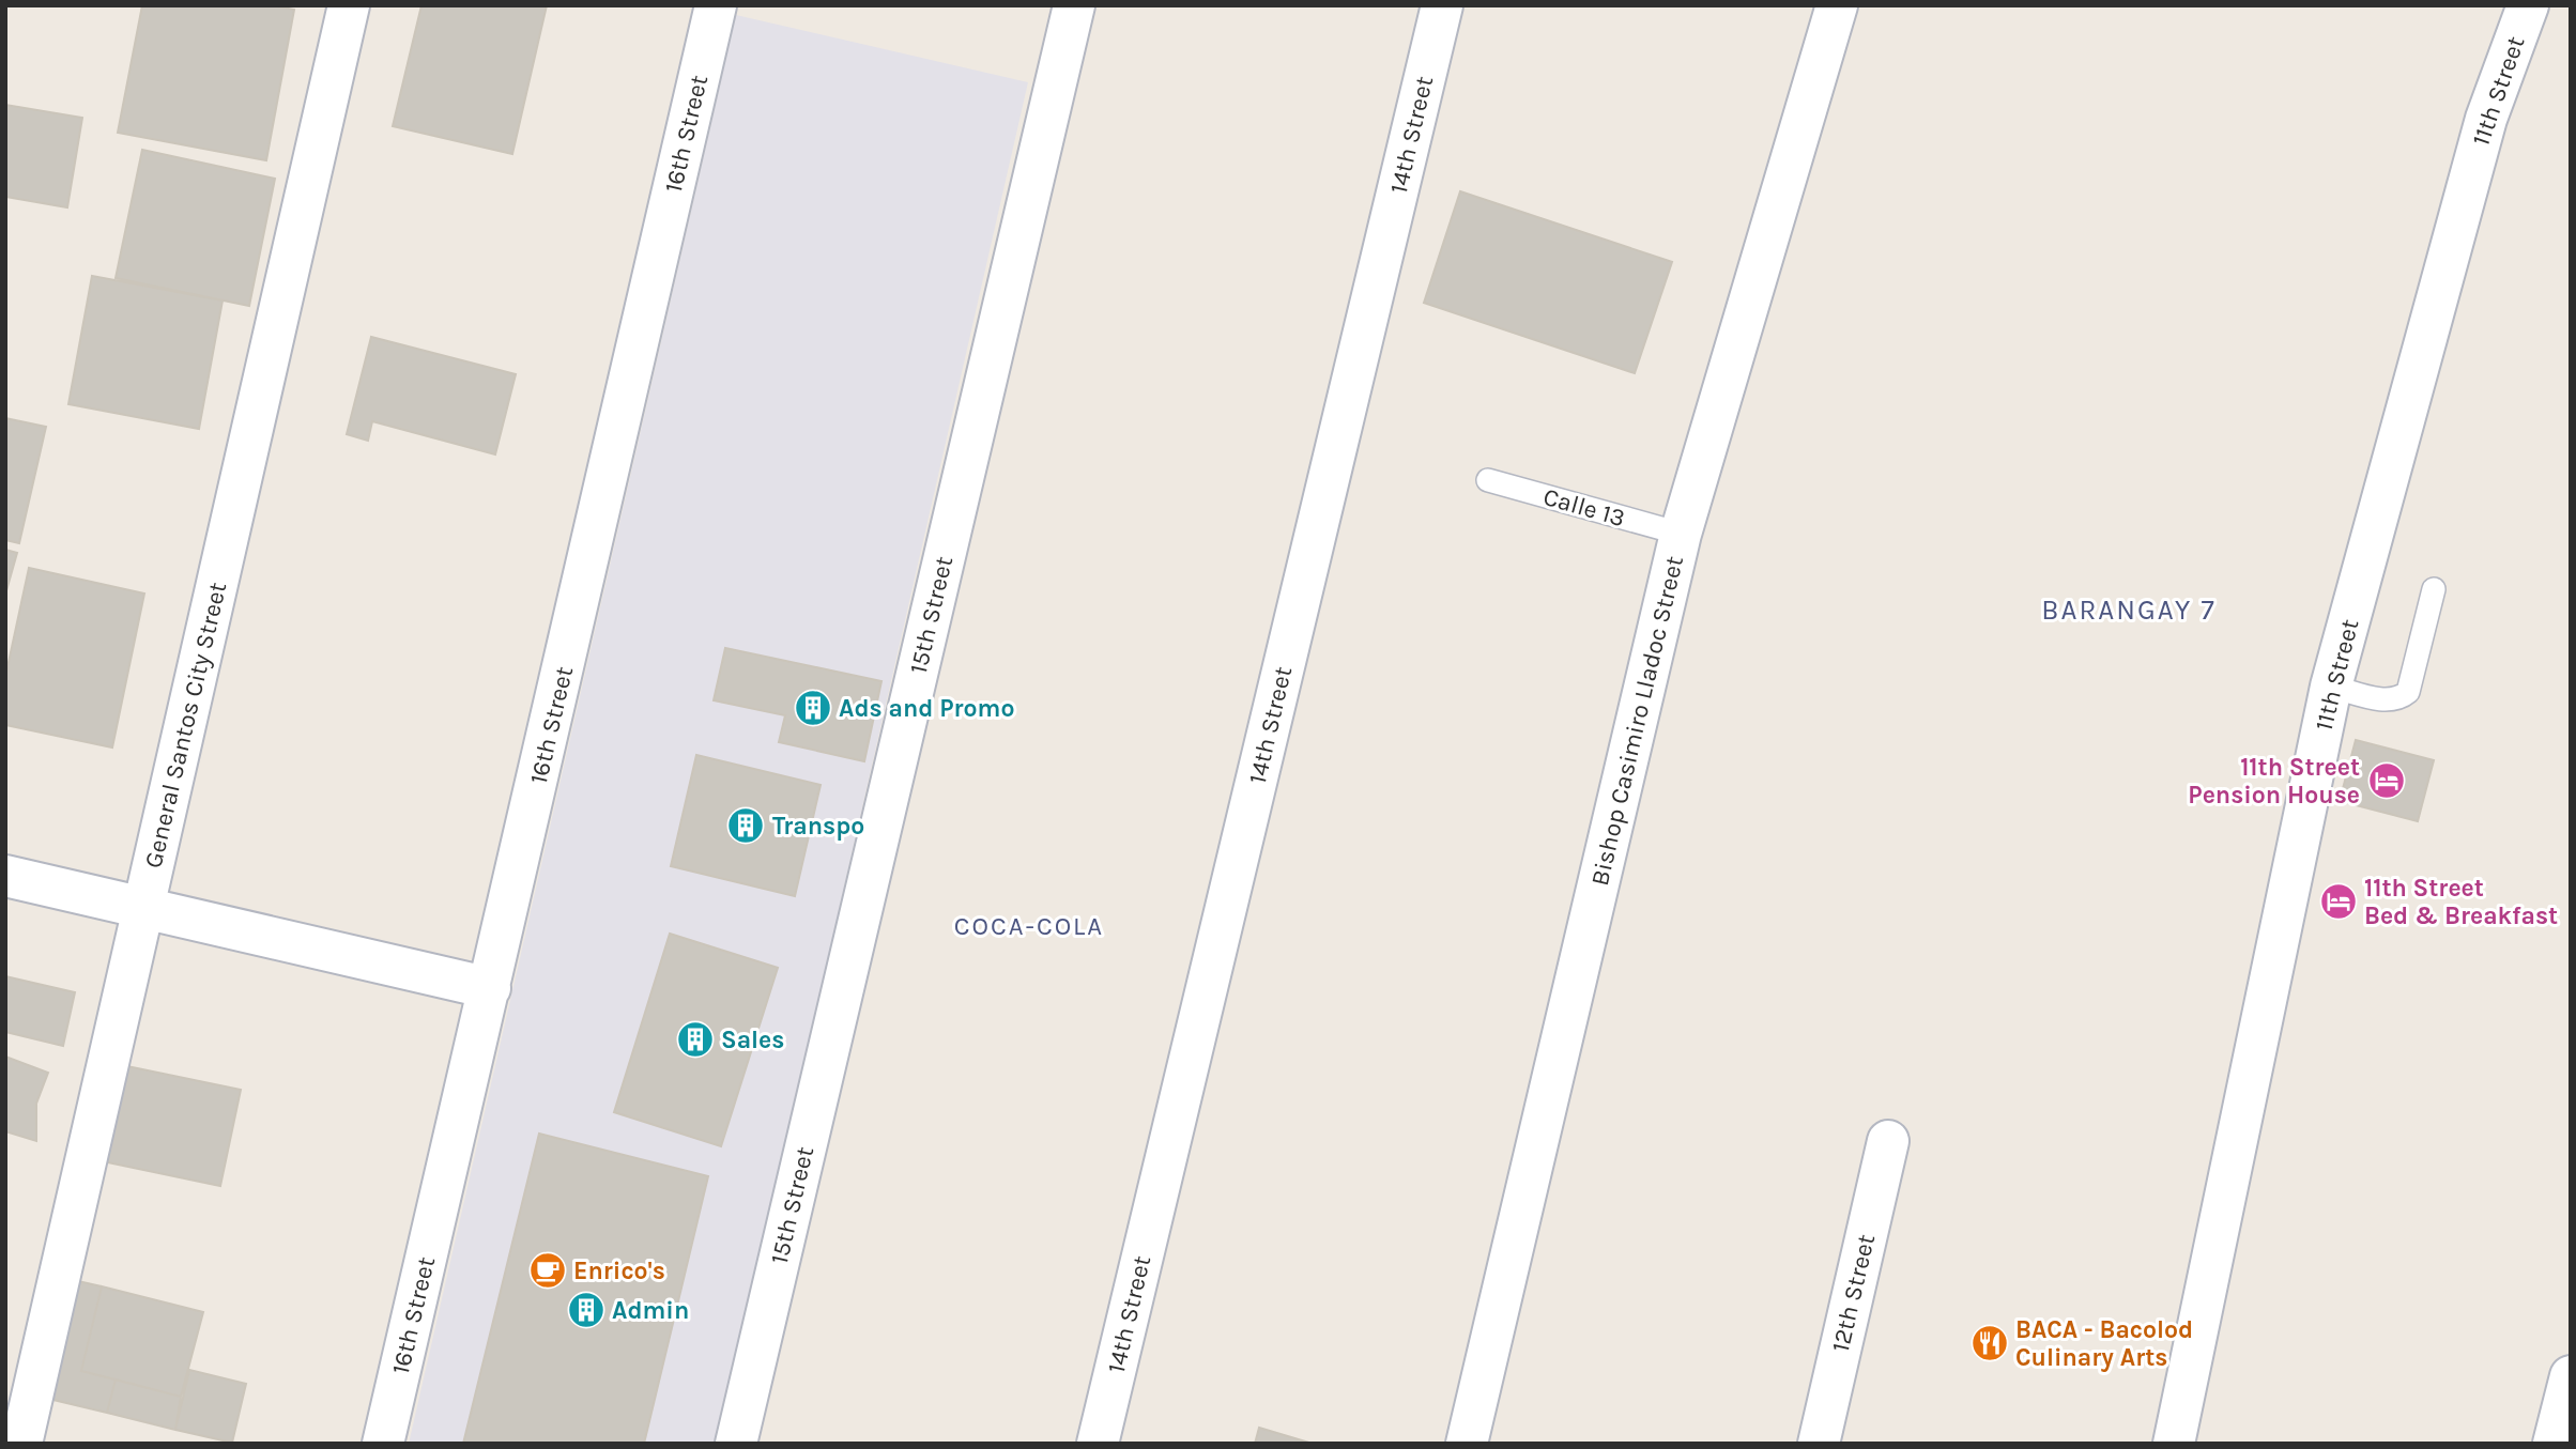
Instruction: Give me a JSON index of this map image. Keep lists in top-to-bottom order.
{
  "streets": {
    "street": [
      "11th Street",
      "16th Street",
      "14th Street",
      "15th Street",
      "Bishop Casimiro Lladoc Street",
      "General Santos City Street",
      "12th Street"
    ],
    "lane": ["Calle 13"]
  },
  "crossings": [
    ["Calle 13", "Bishop Casimiro Lladoc Street"]
  ],
  "districts": ["BARANGAY 7", "COCA-COLA"],
  "places": {
    "building": [
      "Ads and Promo",
      "Transpo",
      "Sales",
      "Admin"
    ],
    "hotel": ["11th Street Pension House", "11th Street Bed & Breakfast"],
    "cafe": ["Enrico's"],
    "restaurant": ["BACA - Bacolod Culinary Arts"]
  }
}
